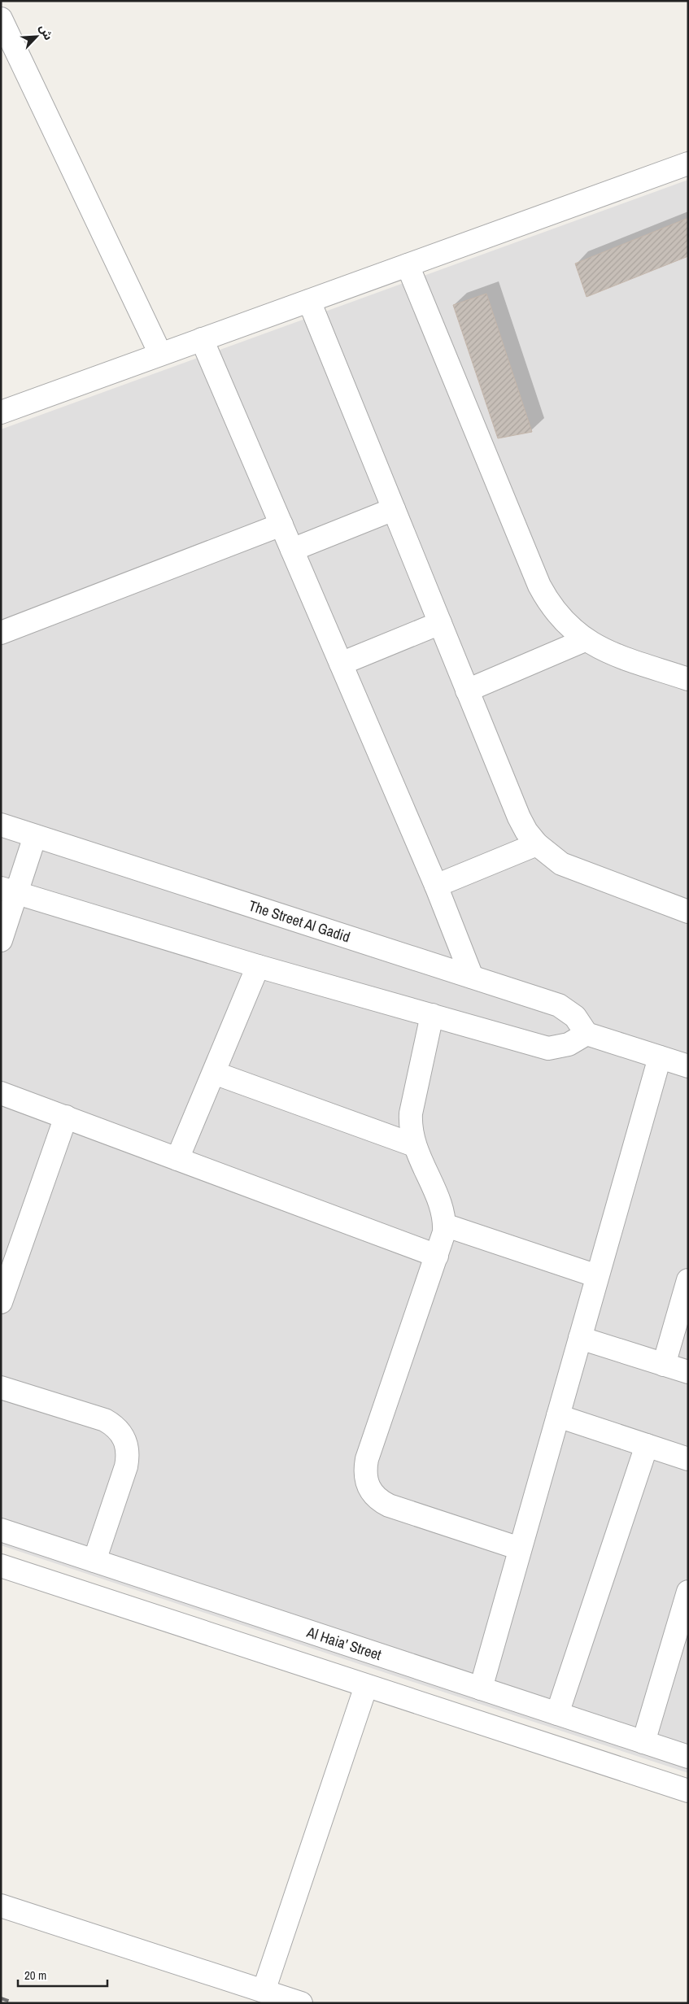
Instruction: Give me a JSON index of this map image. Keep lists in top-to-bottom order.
{
  "streets": {
    "street": ["The Street Al Gadid", "Al Haia' Street"]
  },
  "scale_bar": "20 m",
  "north": "top right"
}
